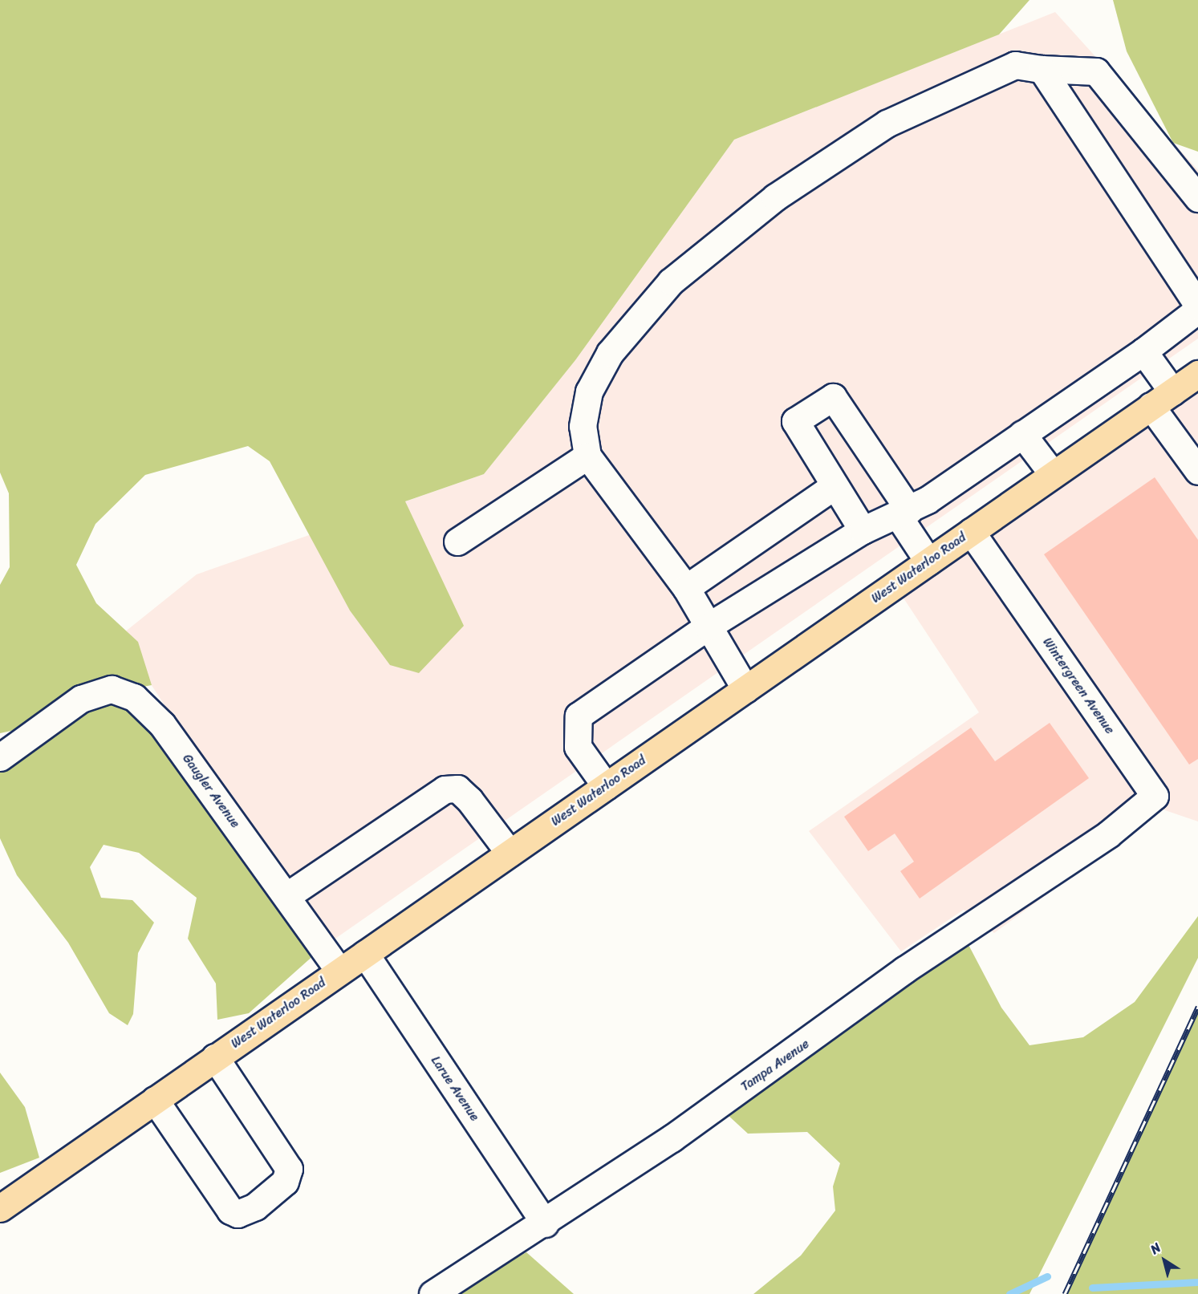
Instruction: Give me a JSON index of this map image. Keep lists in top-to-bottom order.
{
  "streets": {
    "main road": ["West Waterloo Road"],
    "street": [
      "Wintergreen Avenue",
      "Gaugler Avenue",
      "Tampa Avenue",
      "Larue Avenue"
    ]
  },
  "crossings": [
    ["West Waterloo Road", "Wintergreen Avenue"],
    ["West Waterloo Road", "Gaugler Avenue"],
    ["West Waterloo Road", "Larue Avenue"],
    ["Wintergreen Avenue", "Tampa Avenue"],
    ["Tampa Avenue", "Larue Avenue"]
  ],
  "north": "top left"
}
